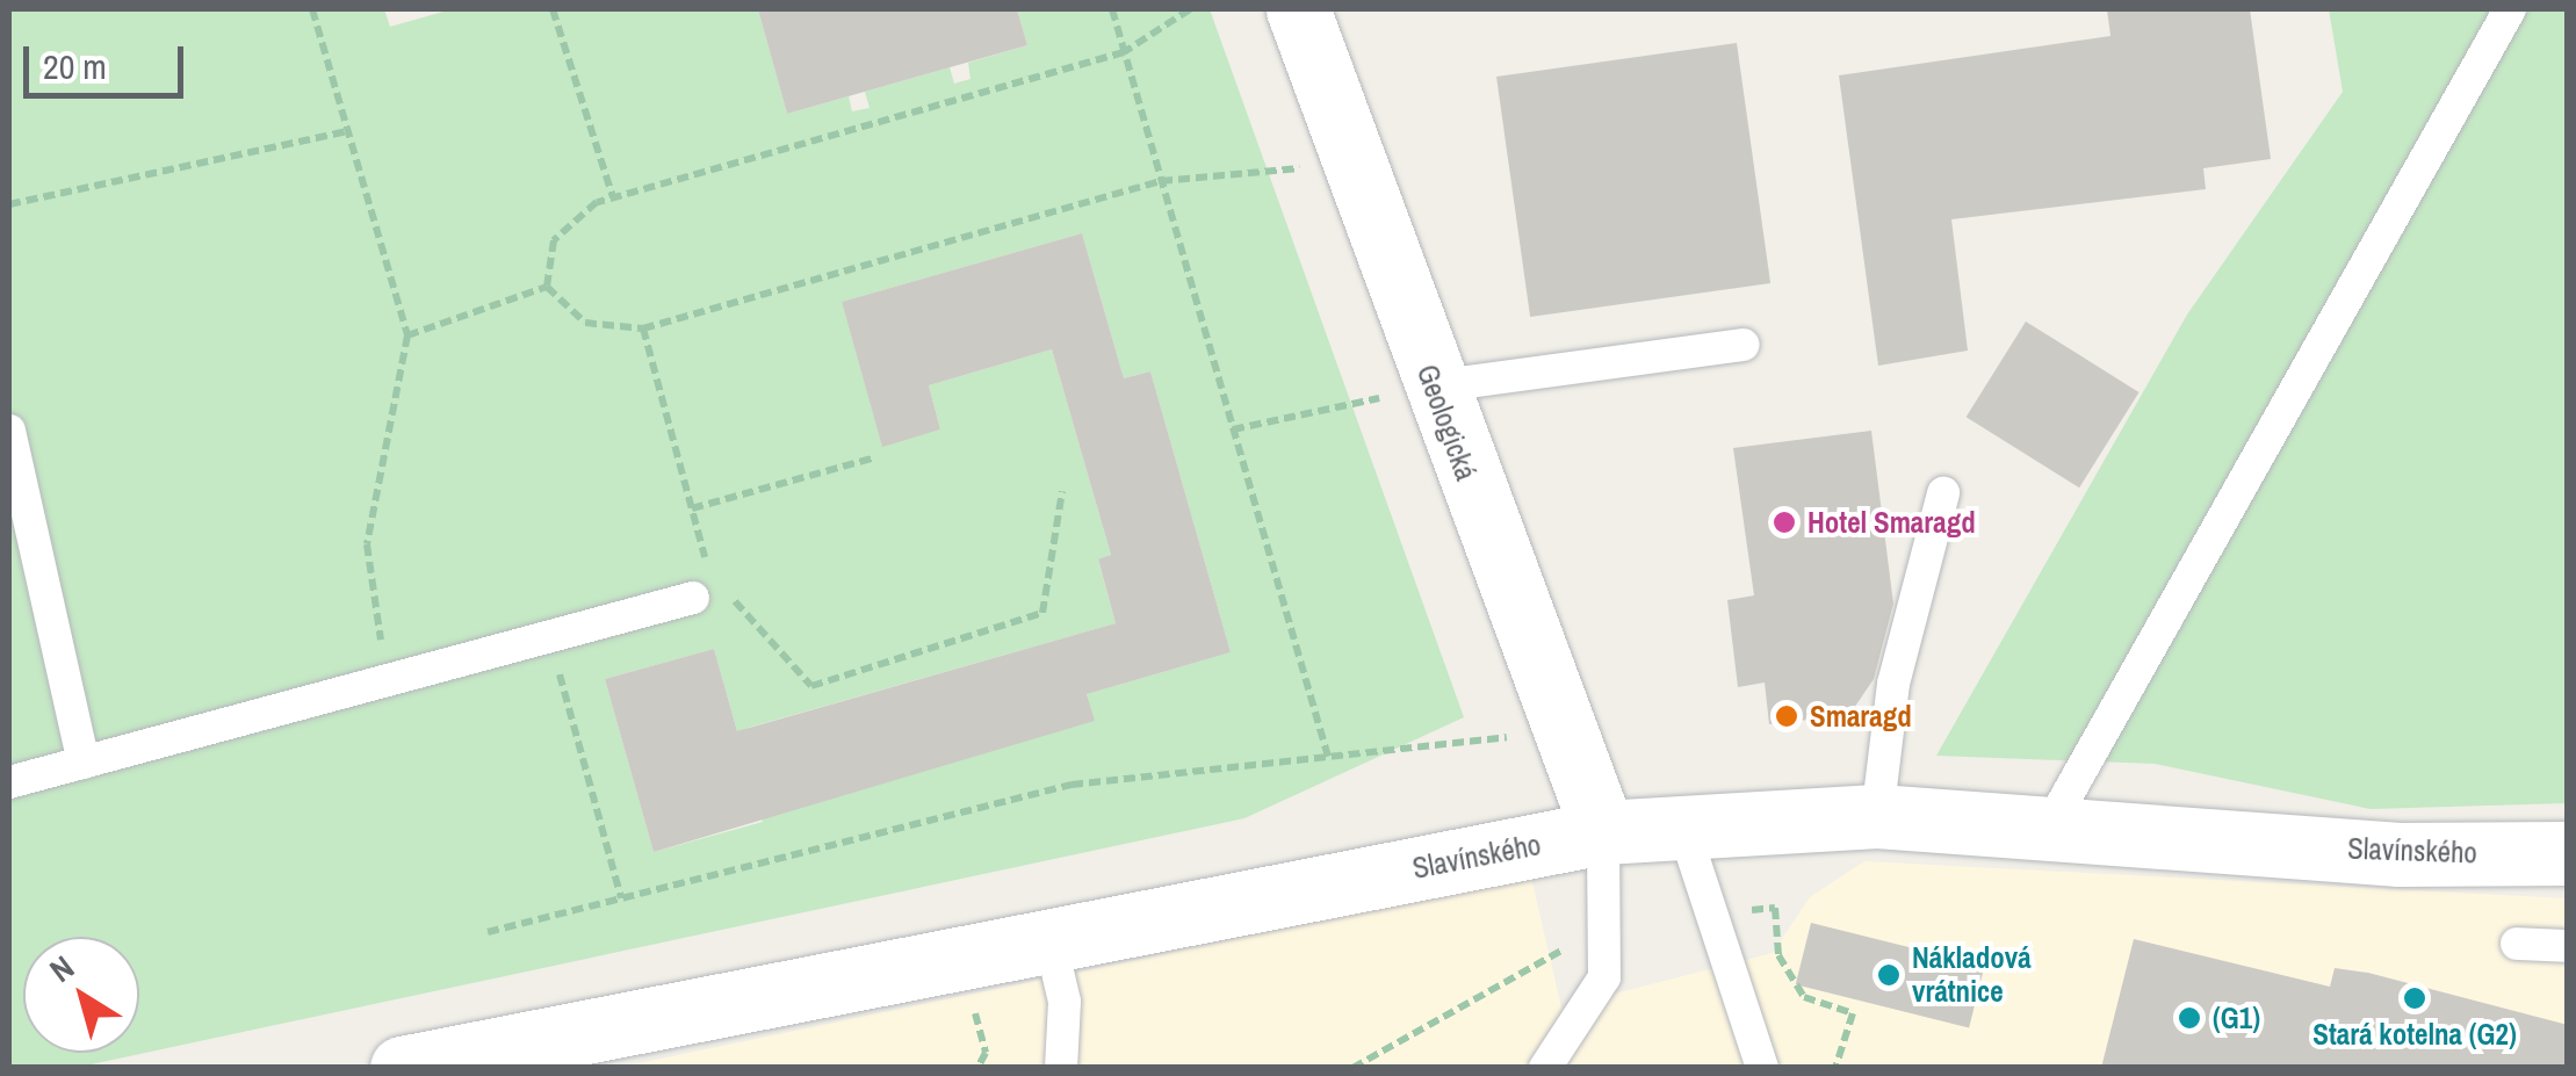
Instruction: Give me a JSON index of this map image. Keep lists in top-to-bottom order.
{
  "streets": {
    "street": ["Geologická", "Slavínského"]
  },
  "crossings": [
    ["Geologická", "Slavínského"]
  ],
  "places": [
    "Hotel Smaragd",
    "Smaragd",
    "Nákladová vrátnice",
    "Stará kotelna (G2)",
    "(G1)"
  ],
  "scale_bar": "20 m",
  "north": "top left"
}
